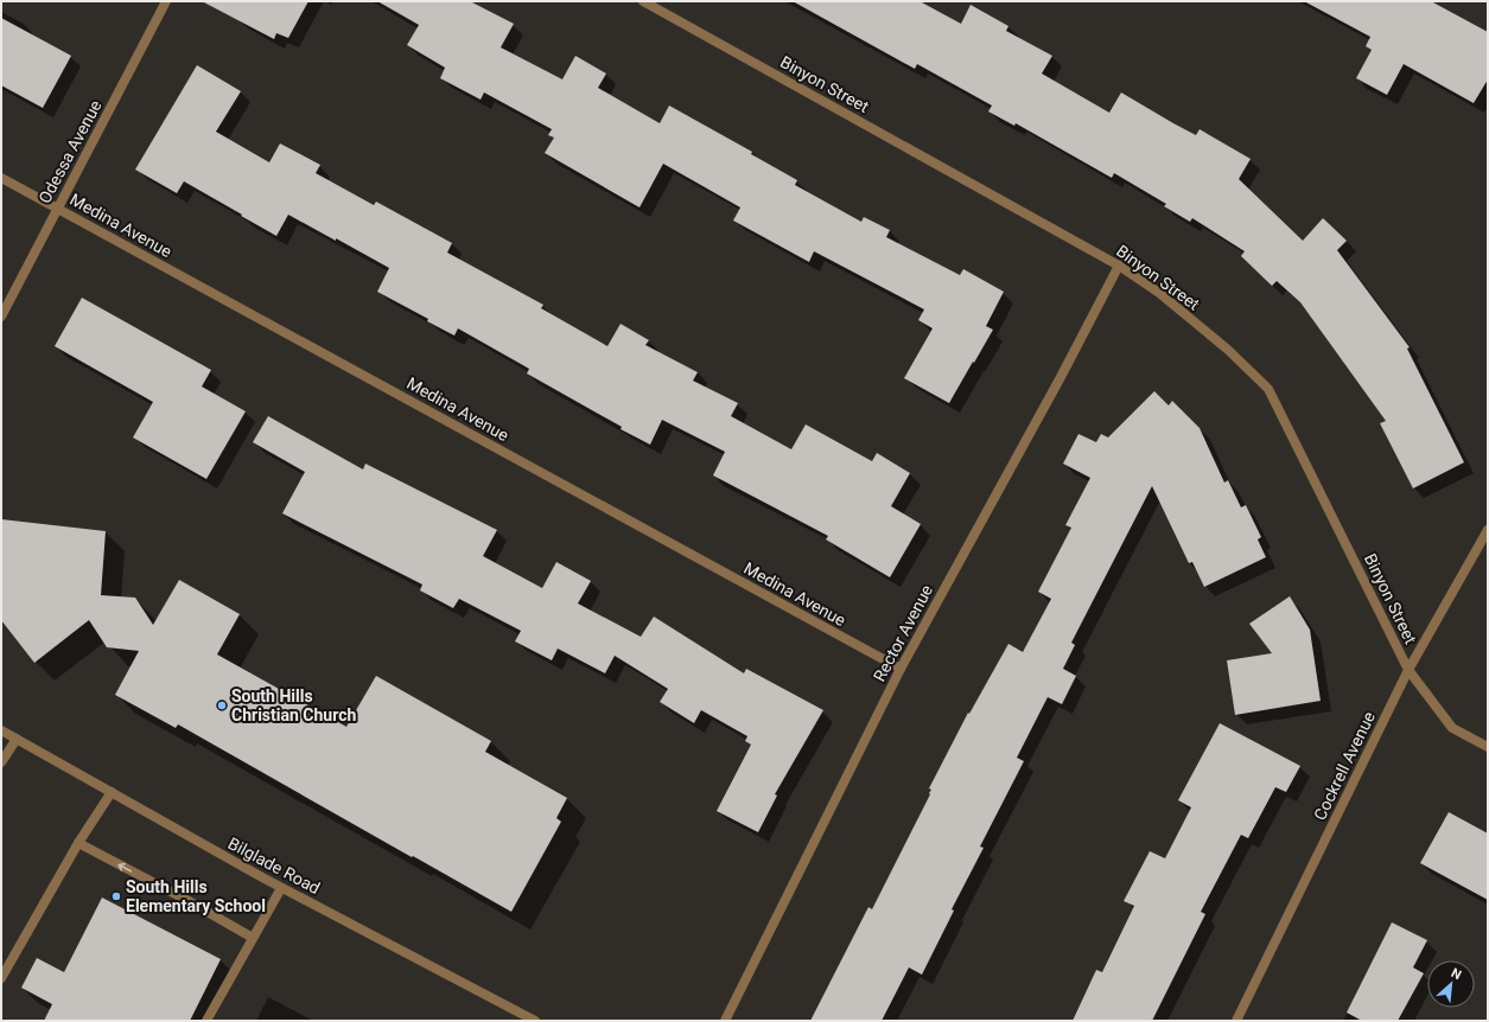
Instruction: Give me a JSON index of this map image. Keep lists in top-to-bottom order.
{
  "streets": {
    "street": [
      "Binyon Street",
      "Odessa Avenue",
      "Medina Avenue",
      "Rector Avenue",
      "Cockrell Avenue",
      "Bilglade Road"
    ]
  },
  "crossings": [
    ["Binyon Street", "Rector Avenue"],
    ["Binyon Street", "Cockrell Avenue"],
    ["Odessa Avenue", "Medina Avenue"],
    ["Medina Avenue", "Rector Avenue"]
  ],
  "places": ["South Hills Christian Church", "South Hills Elementary School"],
  "north": "top right"
}
